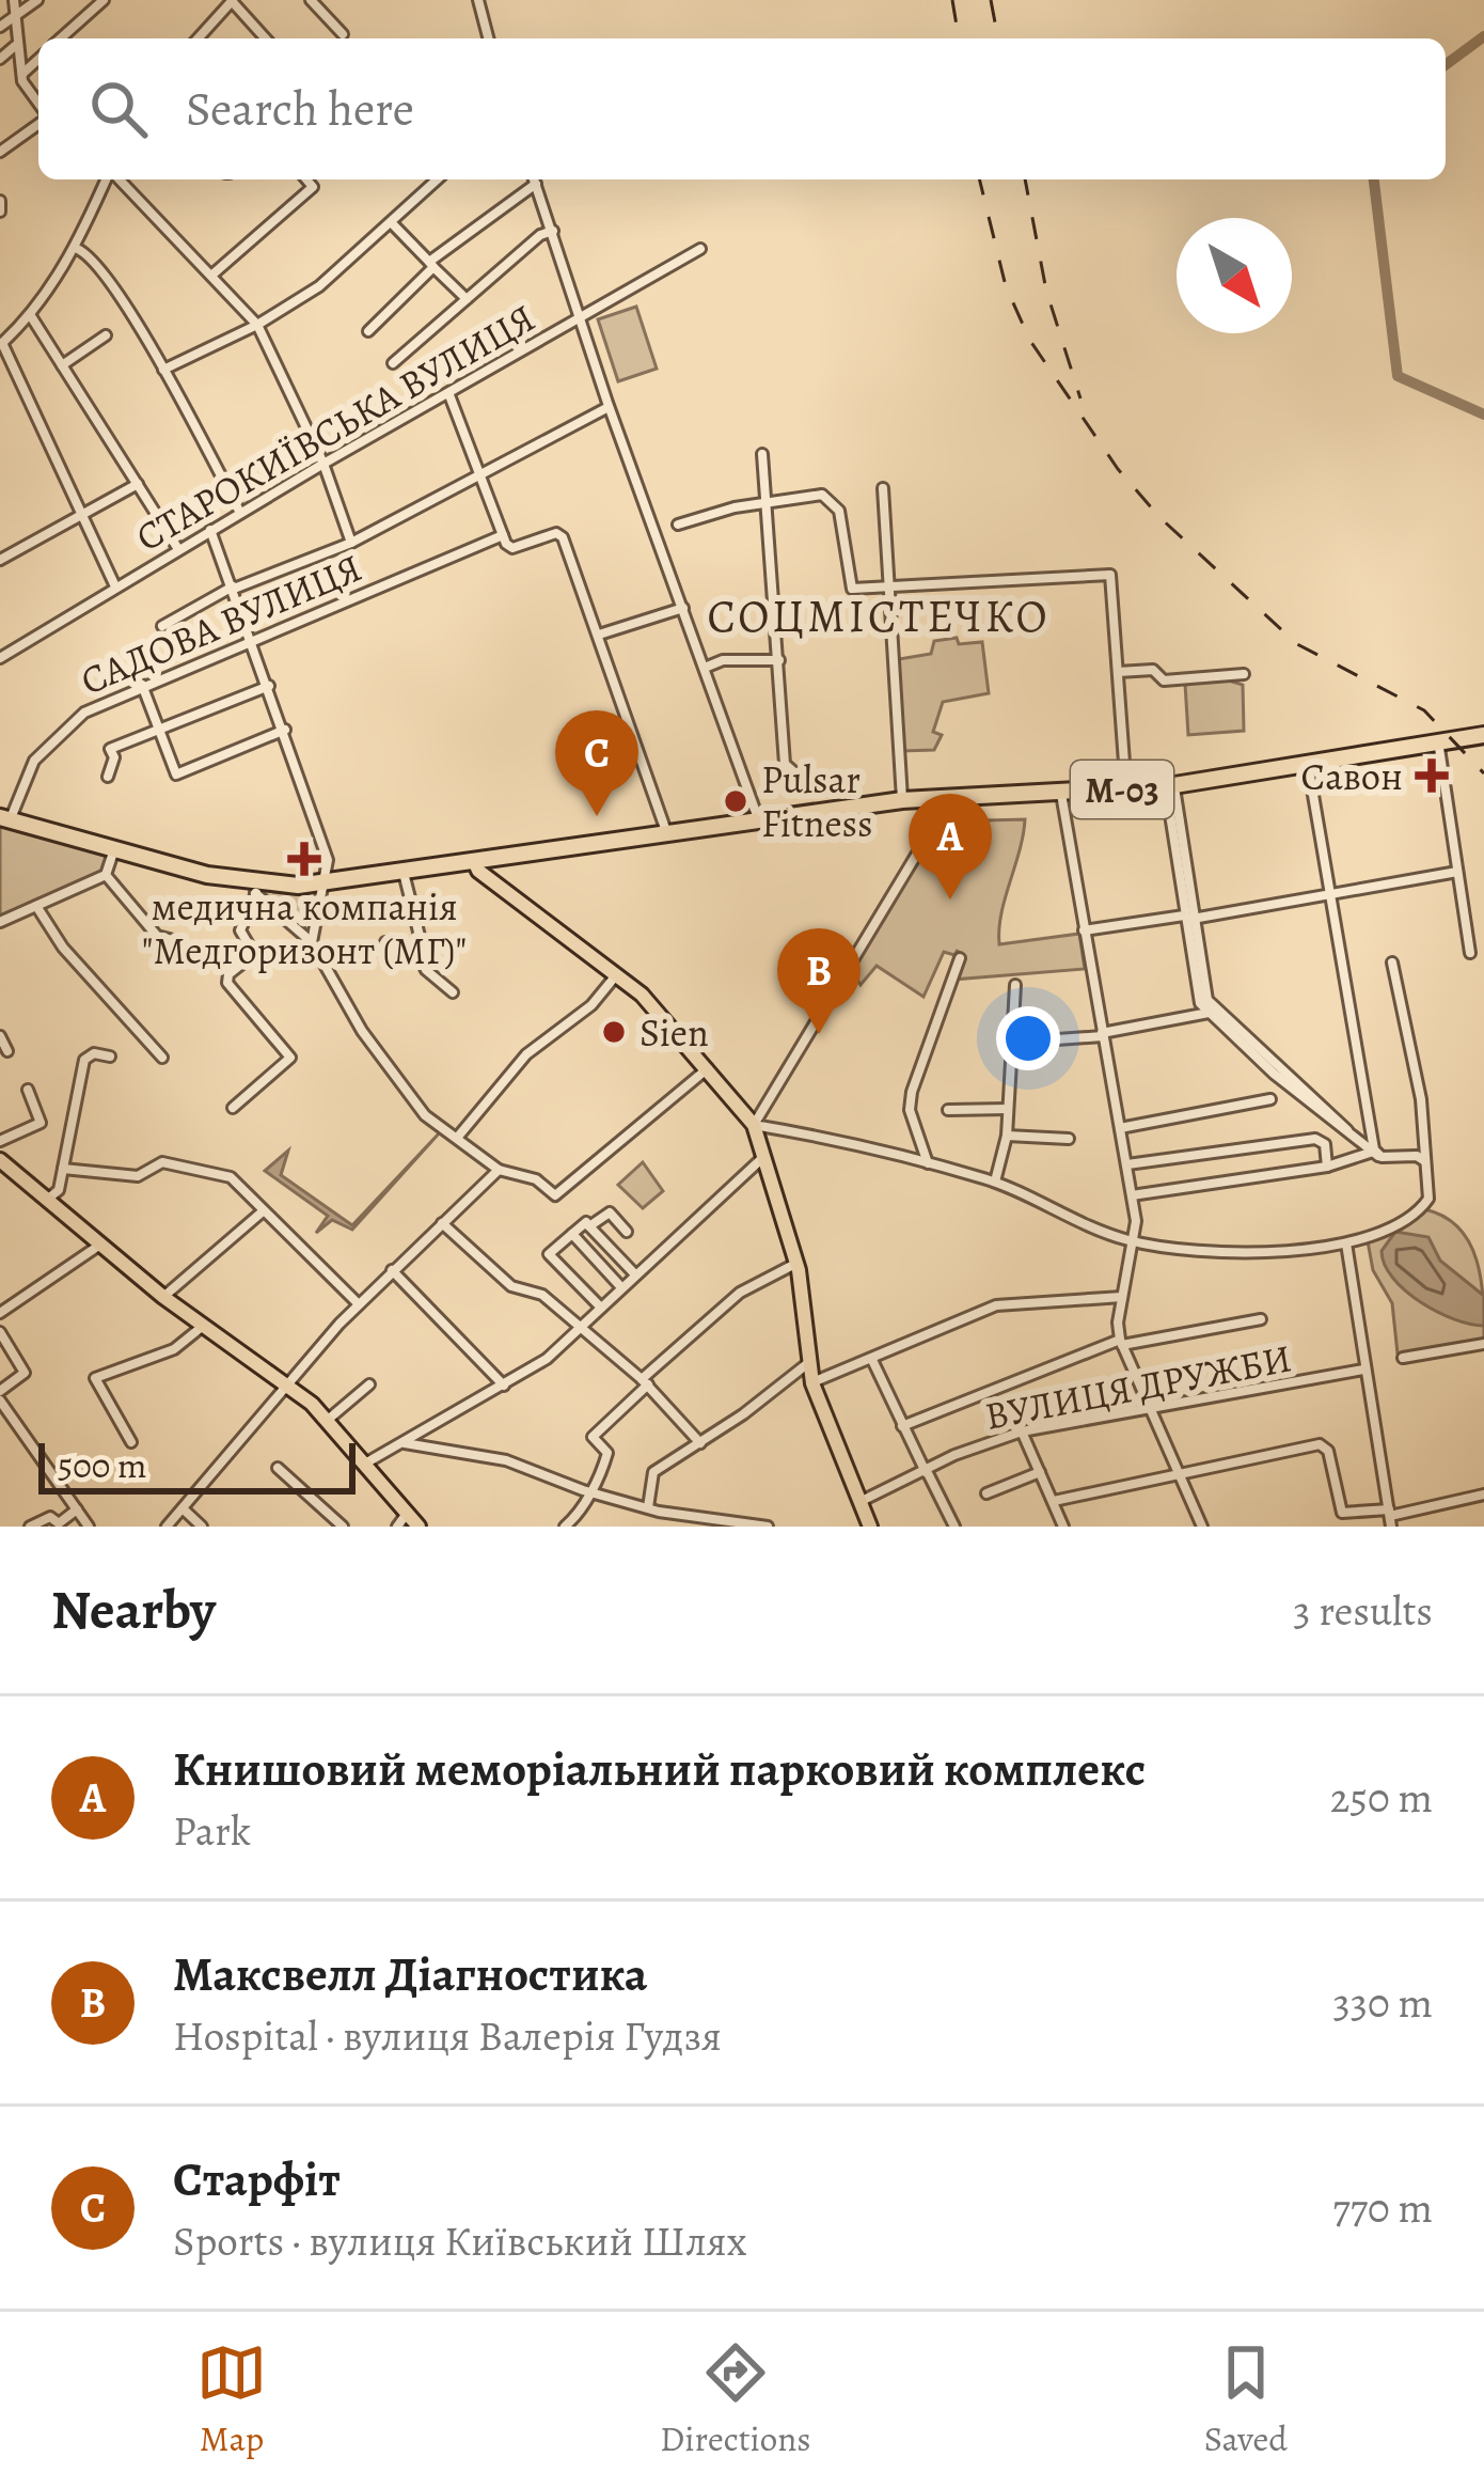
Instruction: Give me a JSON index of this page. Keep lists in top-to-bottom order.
{
  "streets": {
    "highway": ["М-03"],
    "street": ["СТАРОКИЇВСЬКА ВУЛИЦЯ", "САДОВА ВУЛИЦЯ", "ВУЛИЦЯ ДРУЖБИ"]
  },
  "crossings": [
    ["САДОВА ВУЛИЦЯ", "М-03"]
  ],
  "districts": ["СОЦМІСТЕЧКО"],
  "places": {
    "health": ["Савон", "медична компанія \"Медгоризонт (МГ)\""],
    "other": ["Pulsar Fitness", "Sien"]
  },
  "scale_bar": "500 m",
  "north": "bottom right",
  "page": {
    "search": "Search here",
    "pins": ["C", "A", "B"],
    "scale": "500 m",
    "heading": ["Nearby", "3 results"],
    "list": [
      {
        "mark": "A",
        "name": "Книшовий меморіальний парковий комплекс",
        "note": "Park",
        "value": "250 m"
      },
      {
        "mark": "B",
        "name": "Максвелл Діагностика",
        "note": "Hospital · вулиця Валерія Гудзя",
        "value": "330 m"
      },
      {
        "mark": "C",
        "name": "Старфіт",
        "note": "Sports · вулиця Київський Шлях",
        "value": "770 m"
      }
    ],
    "nav": ["Map", "Directions", "Saved"]
  }
}
